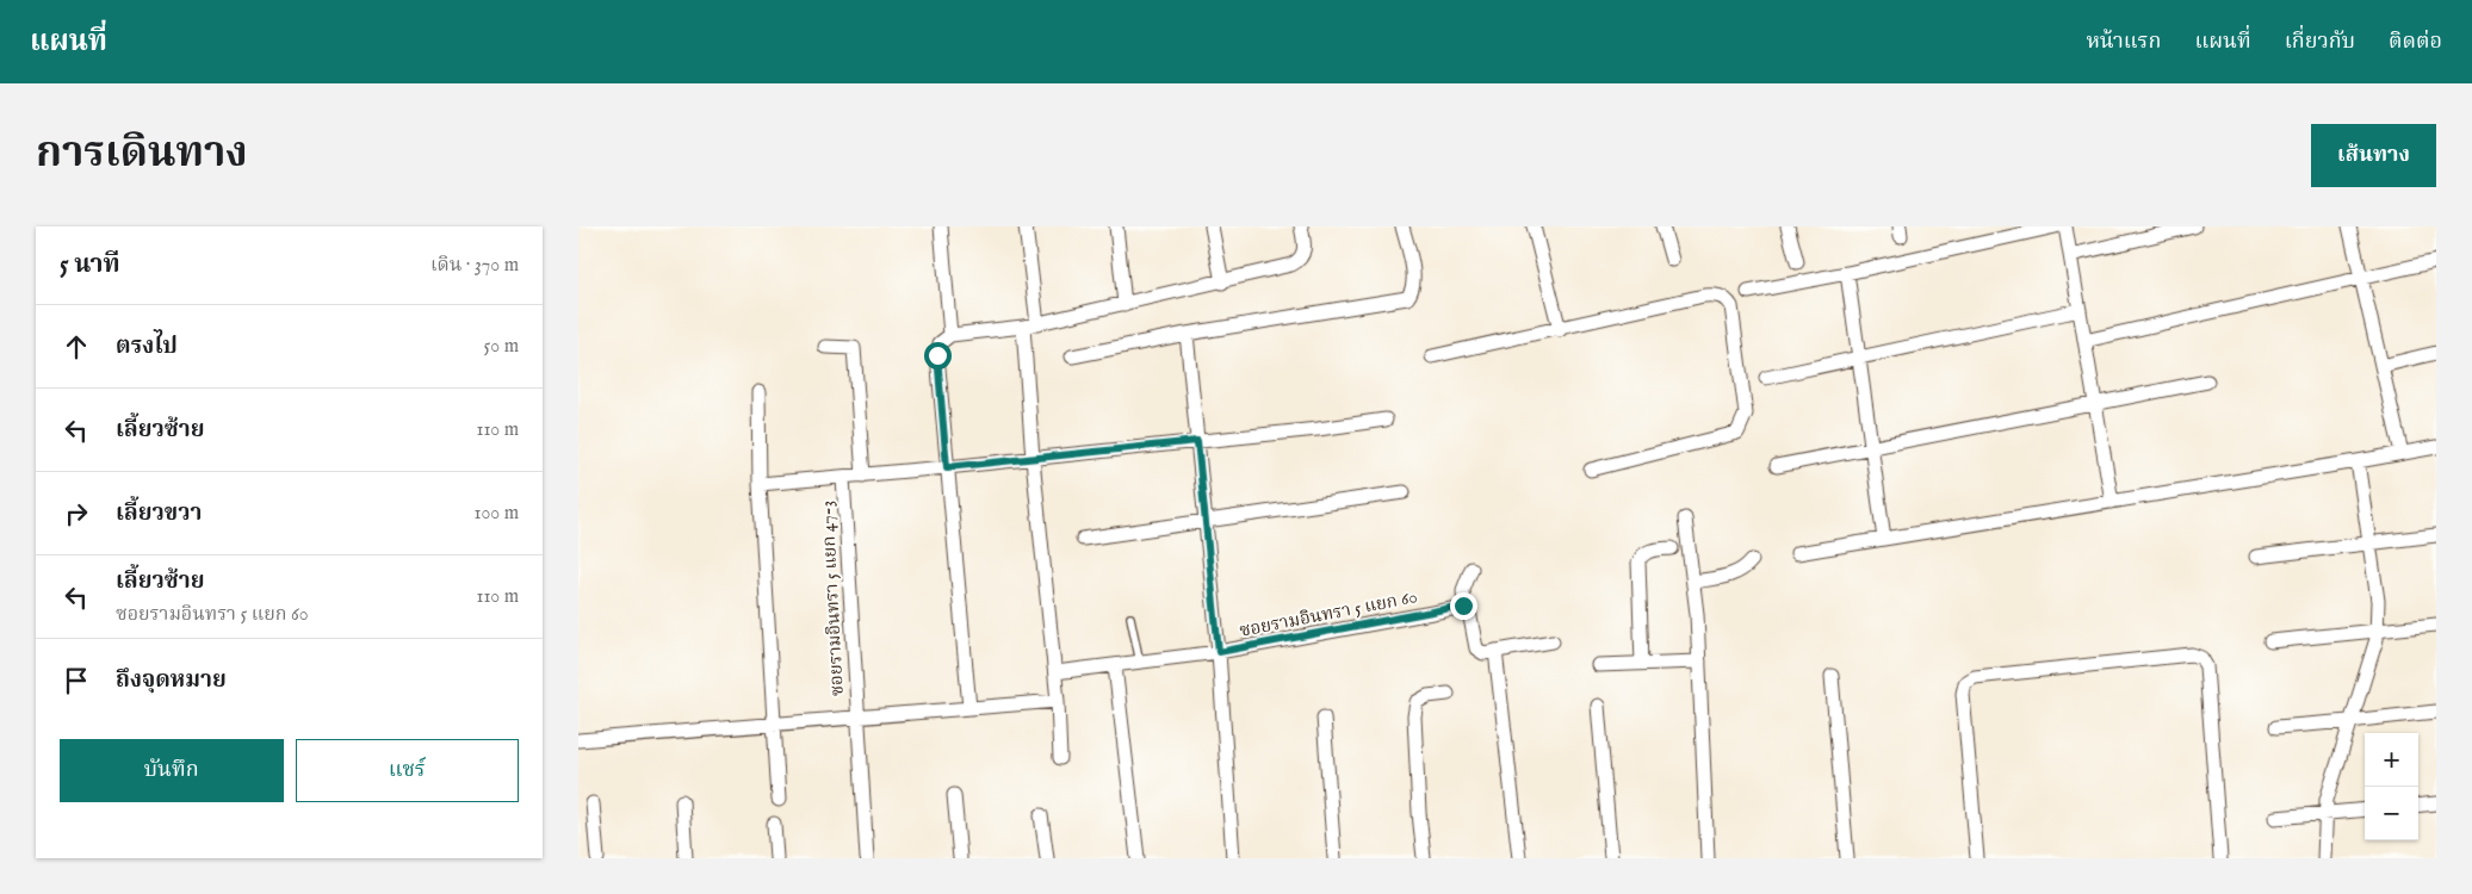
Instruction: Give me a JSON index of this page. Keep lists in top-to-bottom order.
{
  "streets": {
    "street": ["ซอยรามอินทรา 5 แยก 47-3", "ซอยรามอินทรา 5 แยก 60"]
  },
  "page": {
    "header": "แผนที่",
    "nav": [
      "หน้าแรก",
      "แผนที่",
      "เกี่ยวกับ",
      "ติดต่อ"
    ],
    "title": "การเดินทาง",
    "buttons": [
      "เส้นทาง",
      ["บันทึก", "แชร์"]
    ],
    "heading": ["5 นาที", "เดิน · 370 m"],
    "list": [
      ["ตรงไป", "50 m"],
      ["เลี้ยวซ้าย", "110 m"],
      ["เลี้ยวขวา", "100 m"],
      ["เลี้ยวซ้าย", "ซอยรามอินทรา 5 แยก 60", "110 m"],
      "ถึงจุดหมาย"
    ],
    "map_buttons": ["+", "−"]
  }
}
